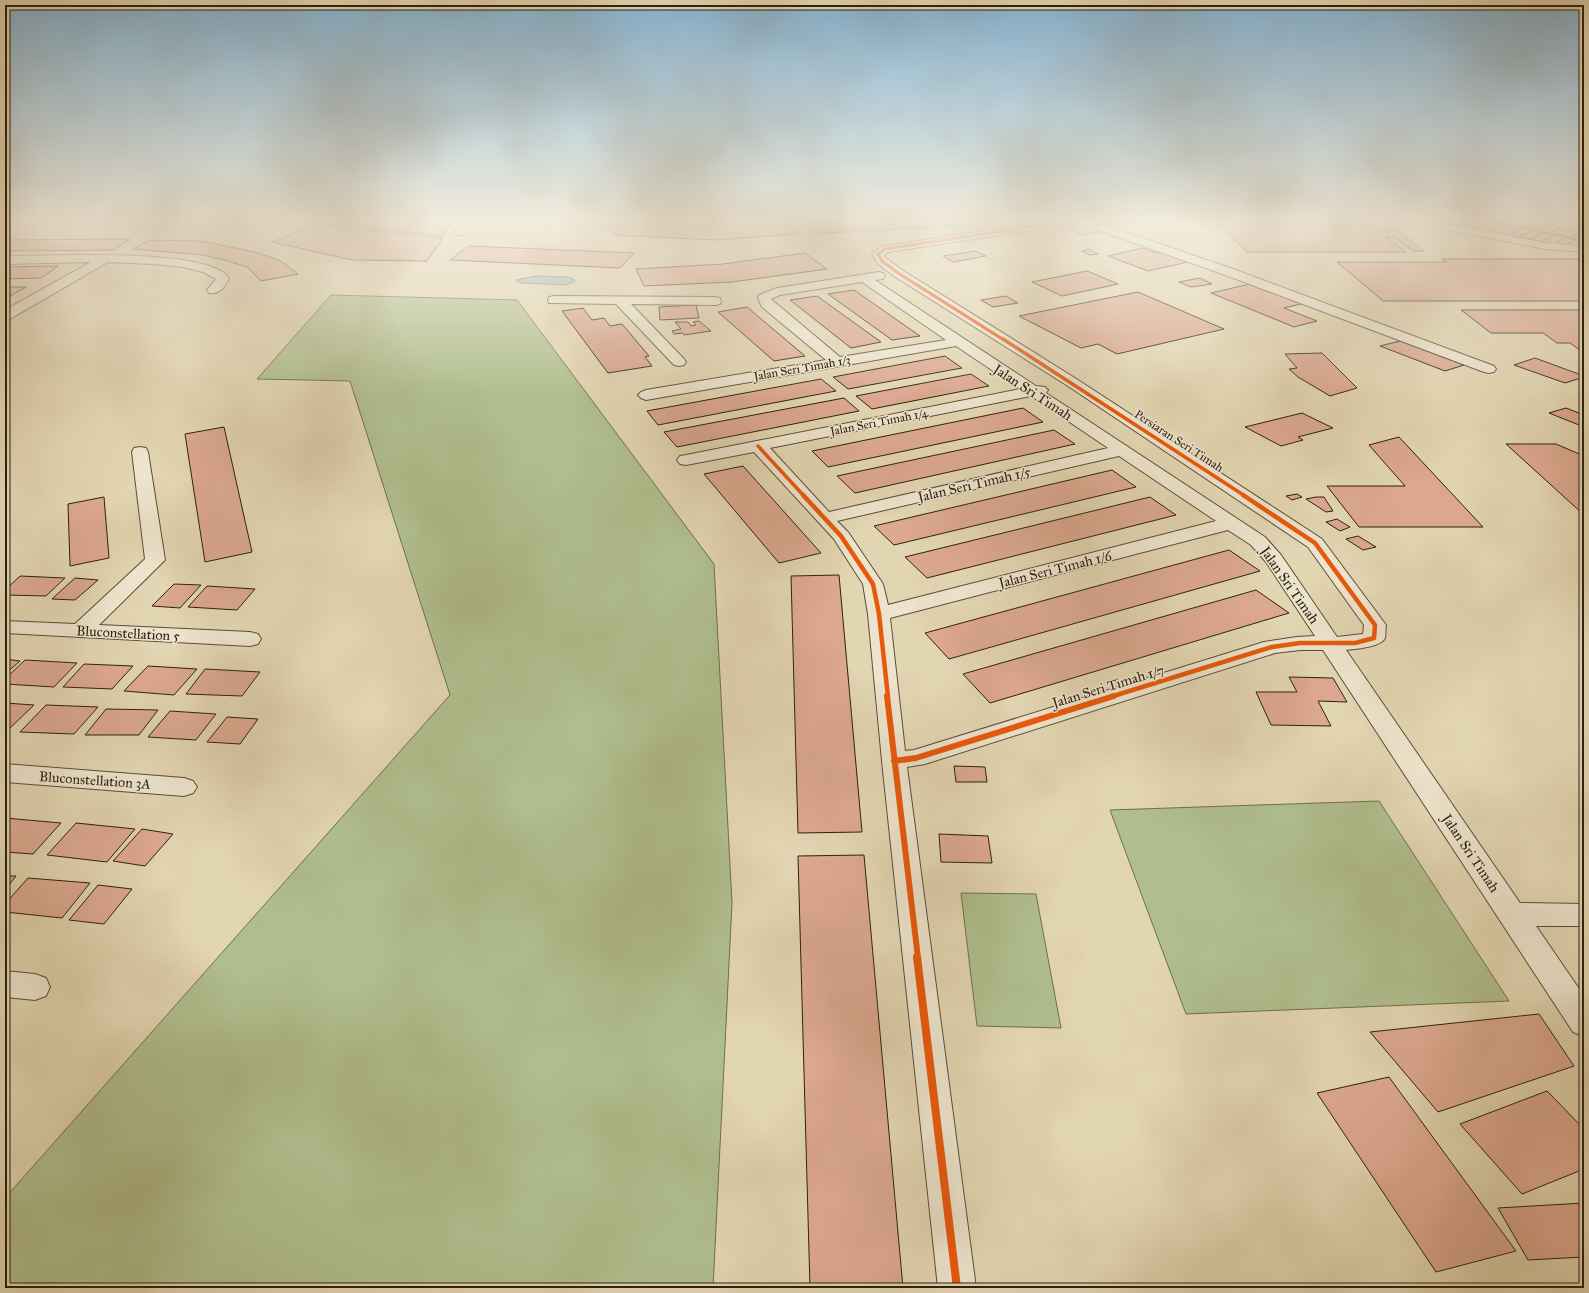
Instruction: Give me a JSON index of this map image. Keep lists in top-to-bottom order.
{
  "streets": {
    "street": [
      "Jalan Seri Timah 1/3",
      "Jalan Sri Timah",
      "Jalan Seri Timah 1/4",
      "Persiaran Seri Timah",
      "Jalan Seri Timah 1/5",
      "Jalan Seri Timah 1/6",
      "Bluconstellation 5",
      "Jalan Seri Timah 1/7",
      "Bluconstellation 3A"
    ]
  },
  "crossings": [
    ["Jalan Seri Timah 1/3", "Jalan Sri Timah"],
    ["Jalan Sri Timah", "Jalan Seri Timah 1/4"],
    ["Jalan Sri Timah", "Persiaran Seri Timah"],
    ["Jalan Sri Timah", "Jalan Seri Timah 1/5"],
    ["Jalan Sri Timah", "Jalan Seri Timah 1/6"],
    ["Jalan Sri Timah", "Jalan Seri Timah 1/7"],
    ["Jalan Seri Timah 1/4", "Persiaran Seri Timah"],
    ["Persiaran Seri Timah", "Jalan Seri Timah 1/7"]
  ]
}
